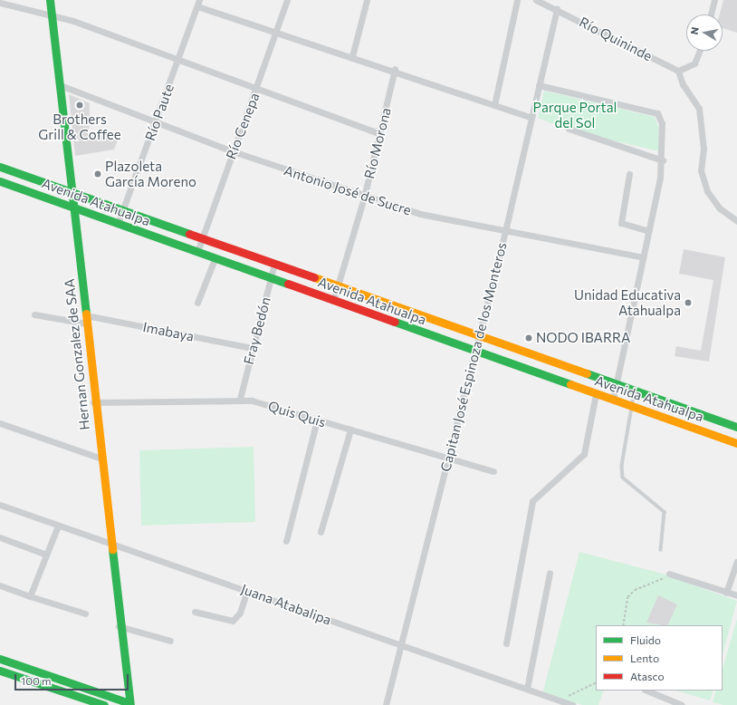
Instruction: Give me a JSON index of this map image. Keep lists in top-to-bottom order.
{
  "streets": {
    "main road": ["Avenida Atahualpa", "Hernan Gonzalez de SAA"],
    "street": [
      "Río Quininde",
      "Río Paute",
      "Río Cenepa",
      "Río Morona",
      "Antonio José de Sucre",
      "Fray Bedón",
      "Imabaya",
      "Capitan José Espinoza de los Monteros",
      "Quis Quis",
      "Juana Atabalipa"
    ]
  },
  "crossings": [
    ["Río Quininde", "Capitan José Espinoza de los Monteros"],
    ["Río Paute", "Antonio José de Sucre"],
    ["Río Paute", "Avenida Atahualpa"],
    ["Río Cenepa", "Antonio José de Sucre"],
    ["Río Cenepa", "Avenida Atahualpa"],
    ["Río Morona", "Antonio José de Sucre"],
    ["Río Morona", "Avenida Atahualpa"],
    ["Antonio José de Sucre", "Hernan Gonzalez de SAA"],
    ["Antonio José de Sucre", "Capitan José Espinoza de los Monteros"],
    ["Avenida Atahualpa", "Fray Bedón"],
    ["Avenida Atahualpa", "Hernan Gonzalez de SAA"],
    ["Avenida Atahualpa", "Capitan José Espinoza de los Monteros"],
    ["Fray Bedón", "Imabaya"],
    ["Fray Bedón", "Quis Quis"],
    ["Imabaya", "Hernan Gonzalez de SAA"],
    ["Hernan Gonzalez de SAA", "Quis Quis"],
    ["Hernan Gonzalez de SAA", "Juana Atabalipa"],
    ["Capitan José Espinoza de los Monteros", "Quis Quis"],
    ["Capitan José Espinoza de los Monteros", "Juana Atabalipa"]
  ],
  "parks": ["Parque Portal del Sol"],
  "places": [
    "Brothers Grill & Coffee",
    "Plazoleta García Moreno",
    "Unidad Educativa Atahualpa",
    "NODO IBARRA"
  ],
  "legend": ["Fluido", "Lento", "Atasco"],
  "scale_bar": "100 m",
  "north": "left"
}
